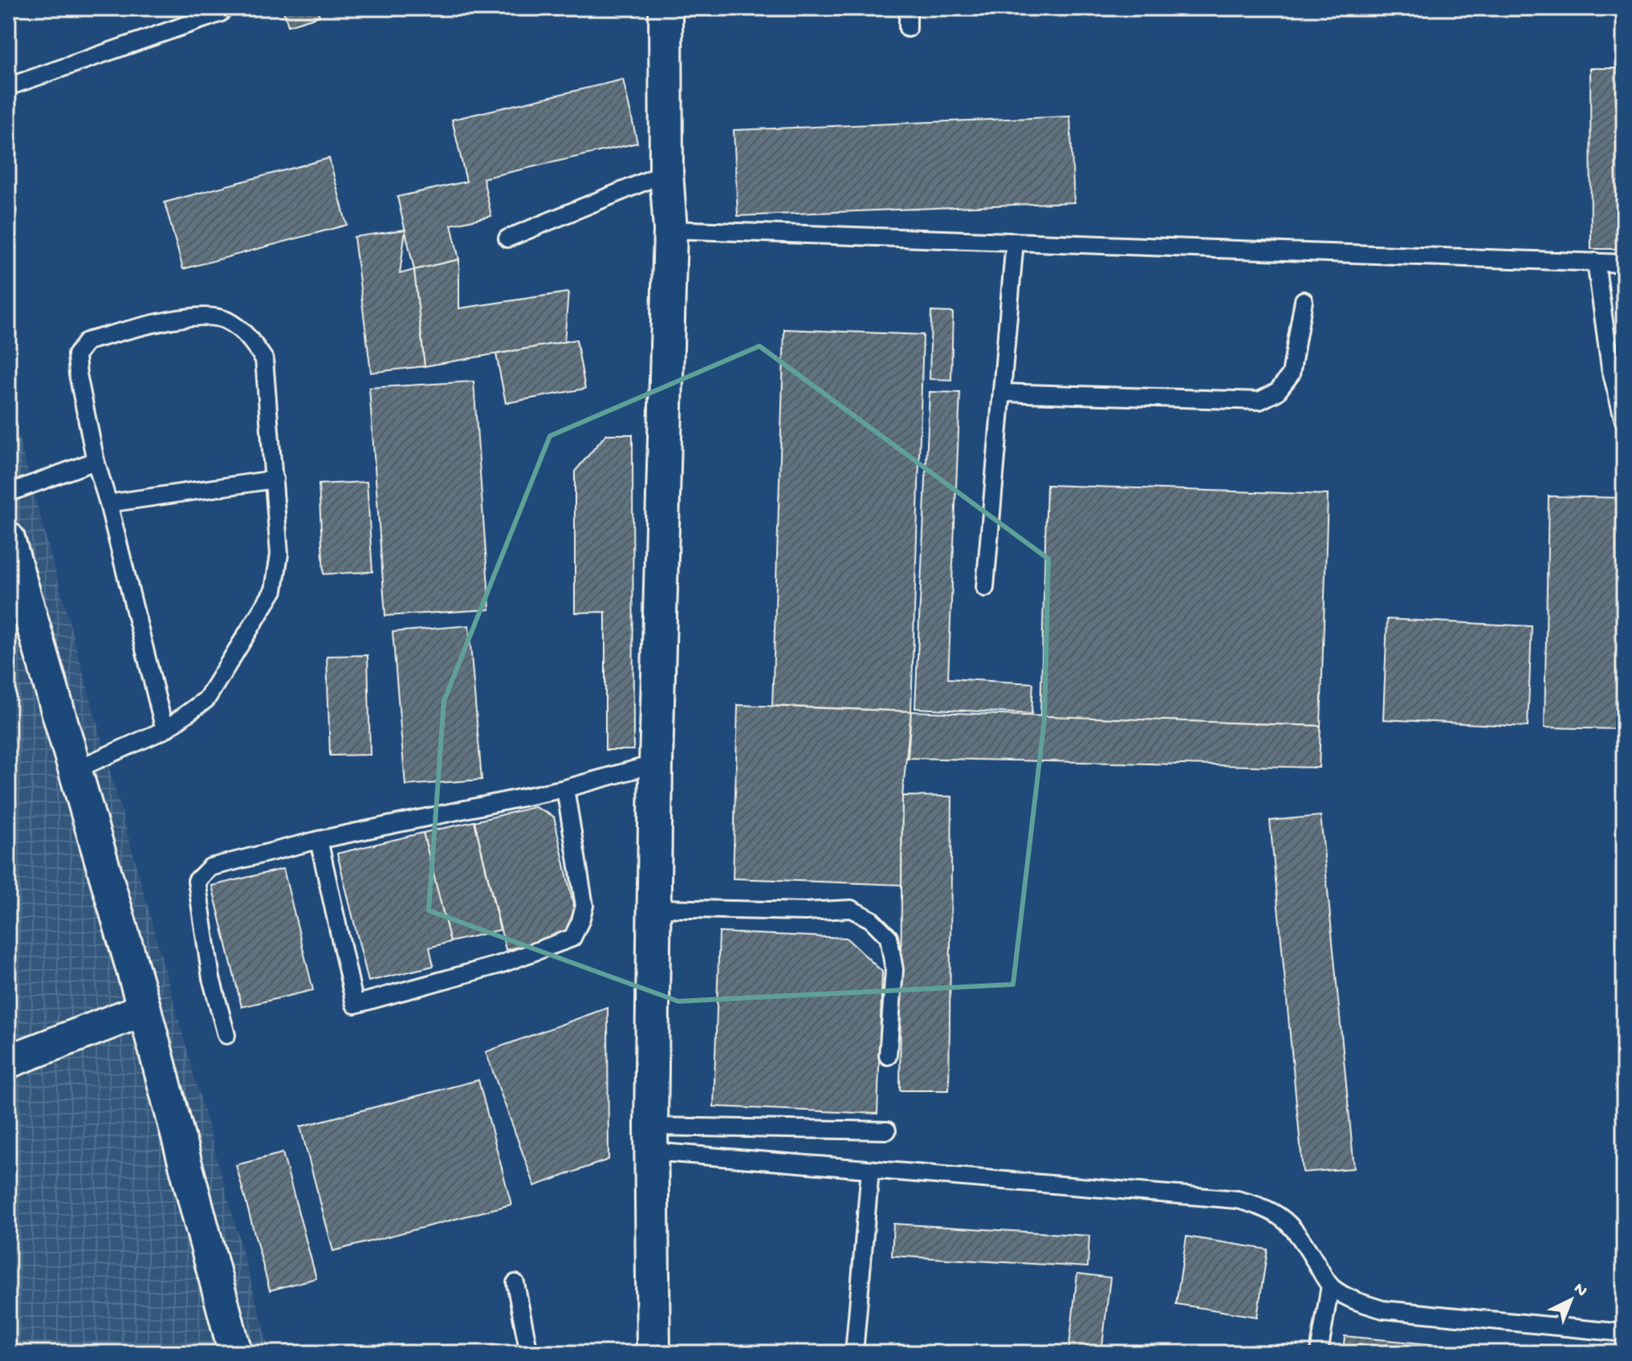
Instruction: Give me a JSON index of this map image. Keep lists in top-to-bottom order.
{
  "north": "top right"
}
